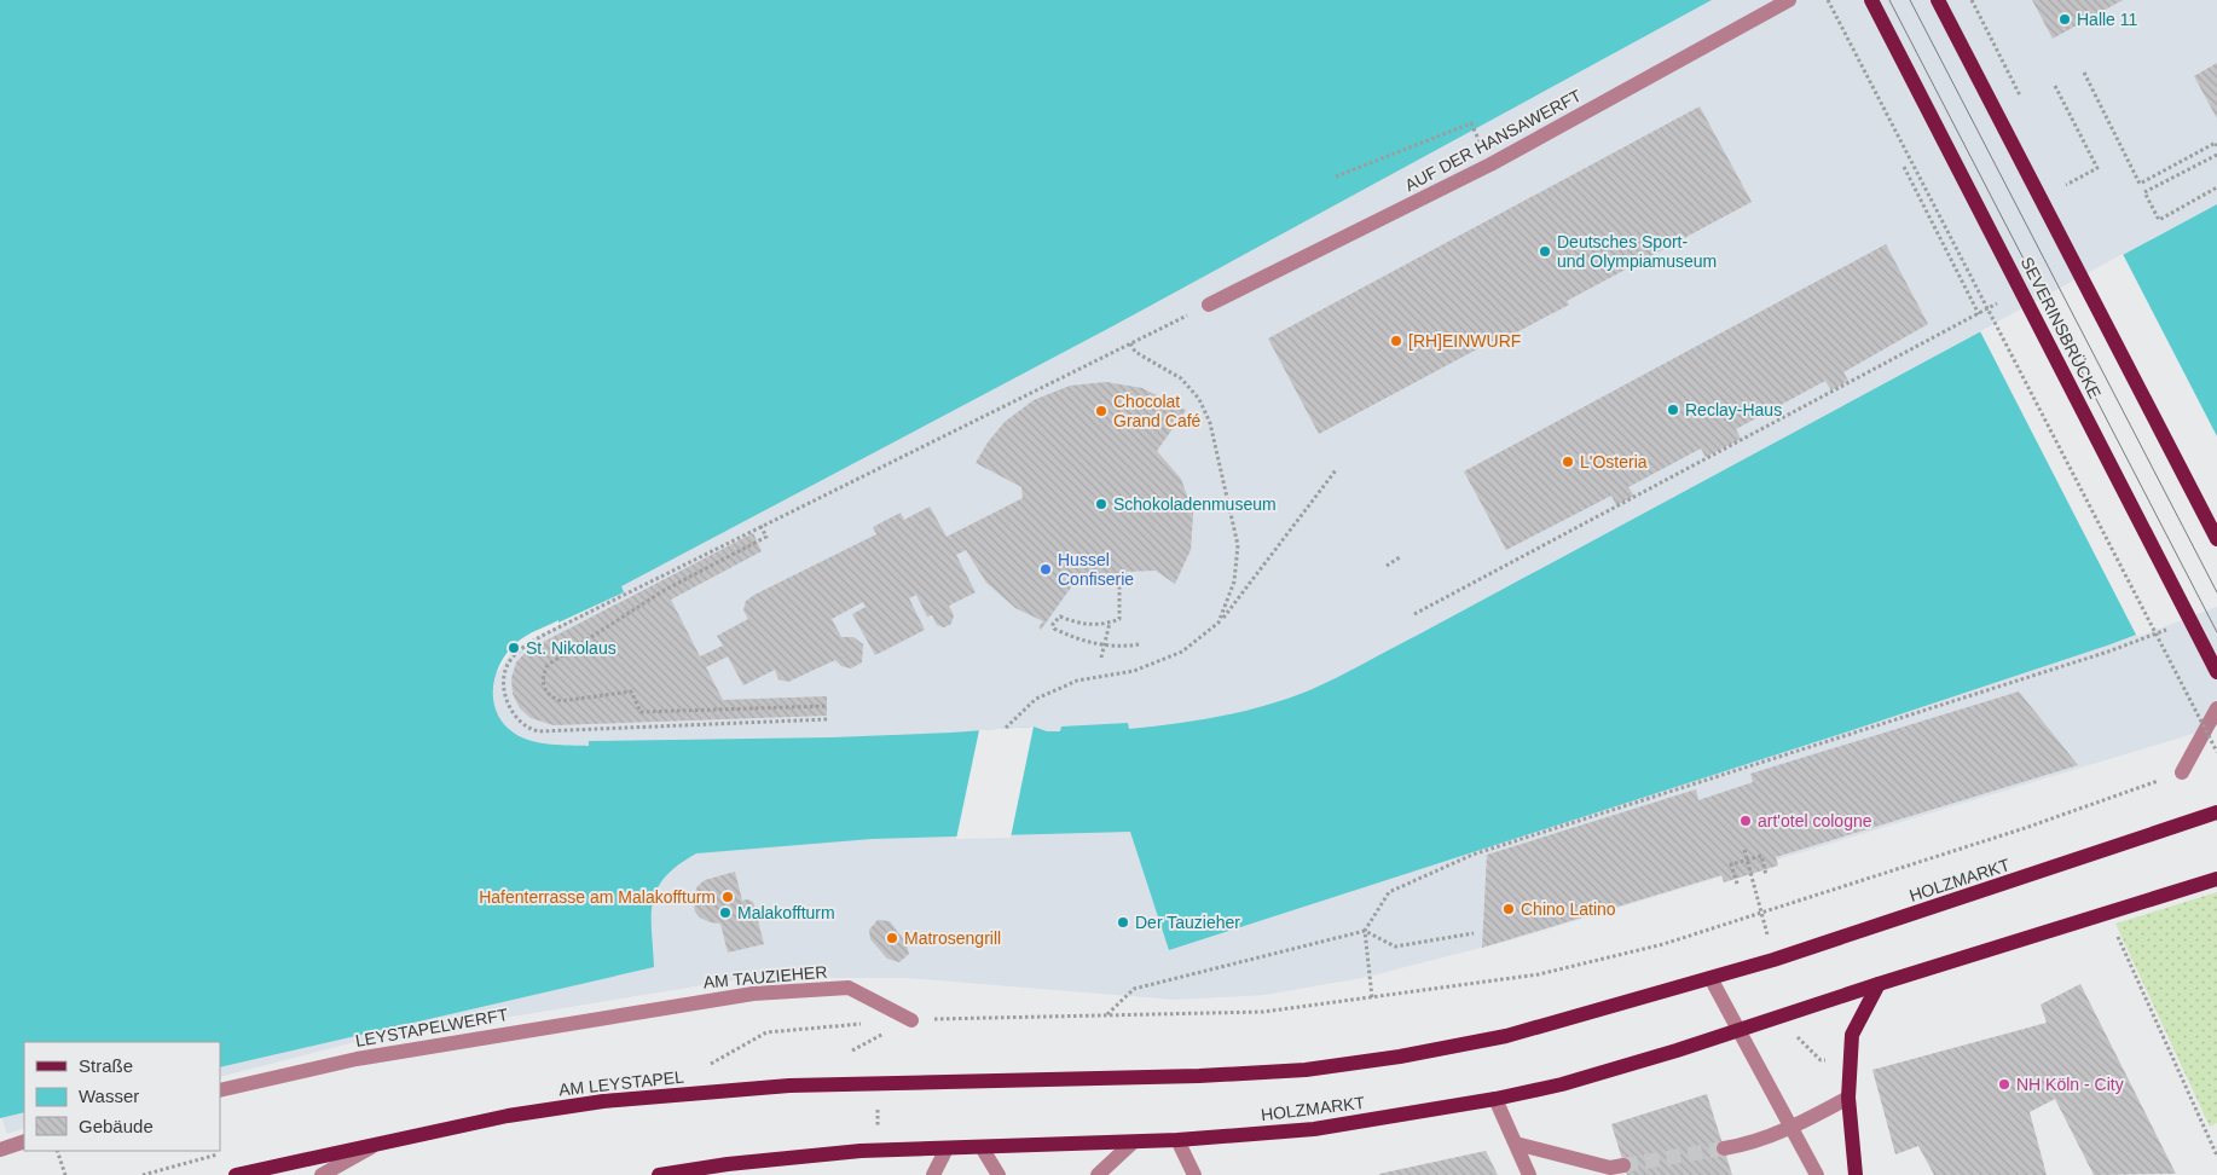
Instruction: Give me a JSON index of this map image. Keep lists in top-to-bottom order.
{
  "streets": {
    "main road": ["SEVERINSBRÜCKE", "HOLZMARKT", "AM LEYSTAPEL"],
    "street": ["AUF DER HANSAWERFT", "AM TAUZIEHER", "LEYSTAPELWERFT"]
  },
  "crossings": [
    ["HOLZMARKT", "AM LEYSTAPEL"],
    ["AM TAUZIEHER", "LEYSTAPELWERFT"]
  ],
  "places": [
    "Halle 11",
    "Deutsches Sport- und Olympiamuseum",
    "[RH]EINWURF",
    "Reclay-Haus",
    "Chocolat Grand Café",
    "L'Osteria",
    "Schokoladenmuseum",
    "Hussel Confiserie",
    "St. Nikolaus",
    "art'otel cologne",
    "Hafenterrasse am Malakoffturm",
    "Chino Latino",
    "Malakoffturm",
    "Der Tauzieher",
    "Matrosengrill",
    "NH Köln - City"
  ],
  "legend": ["Straße", "Wasser", "Gebäude"]
}
